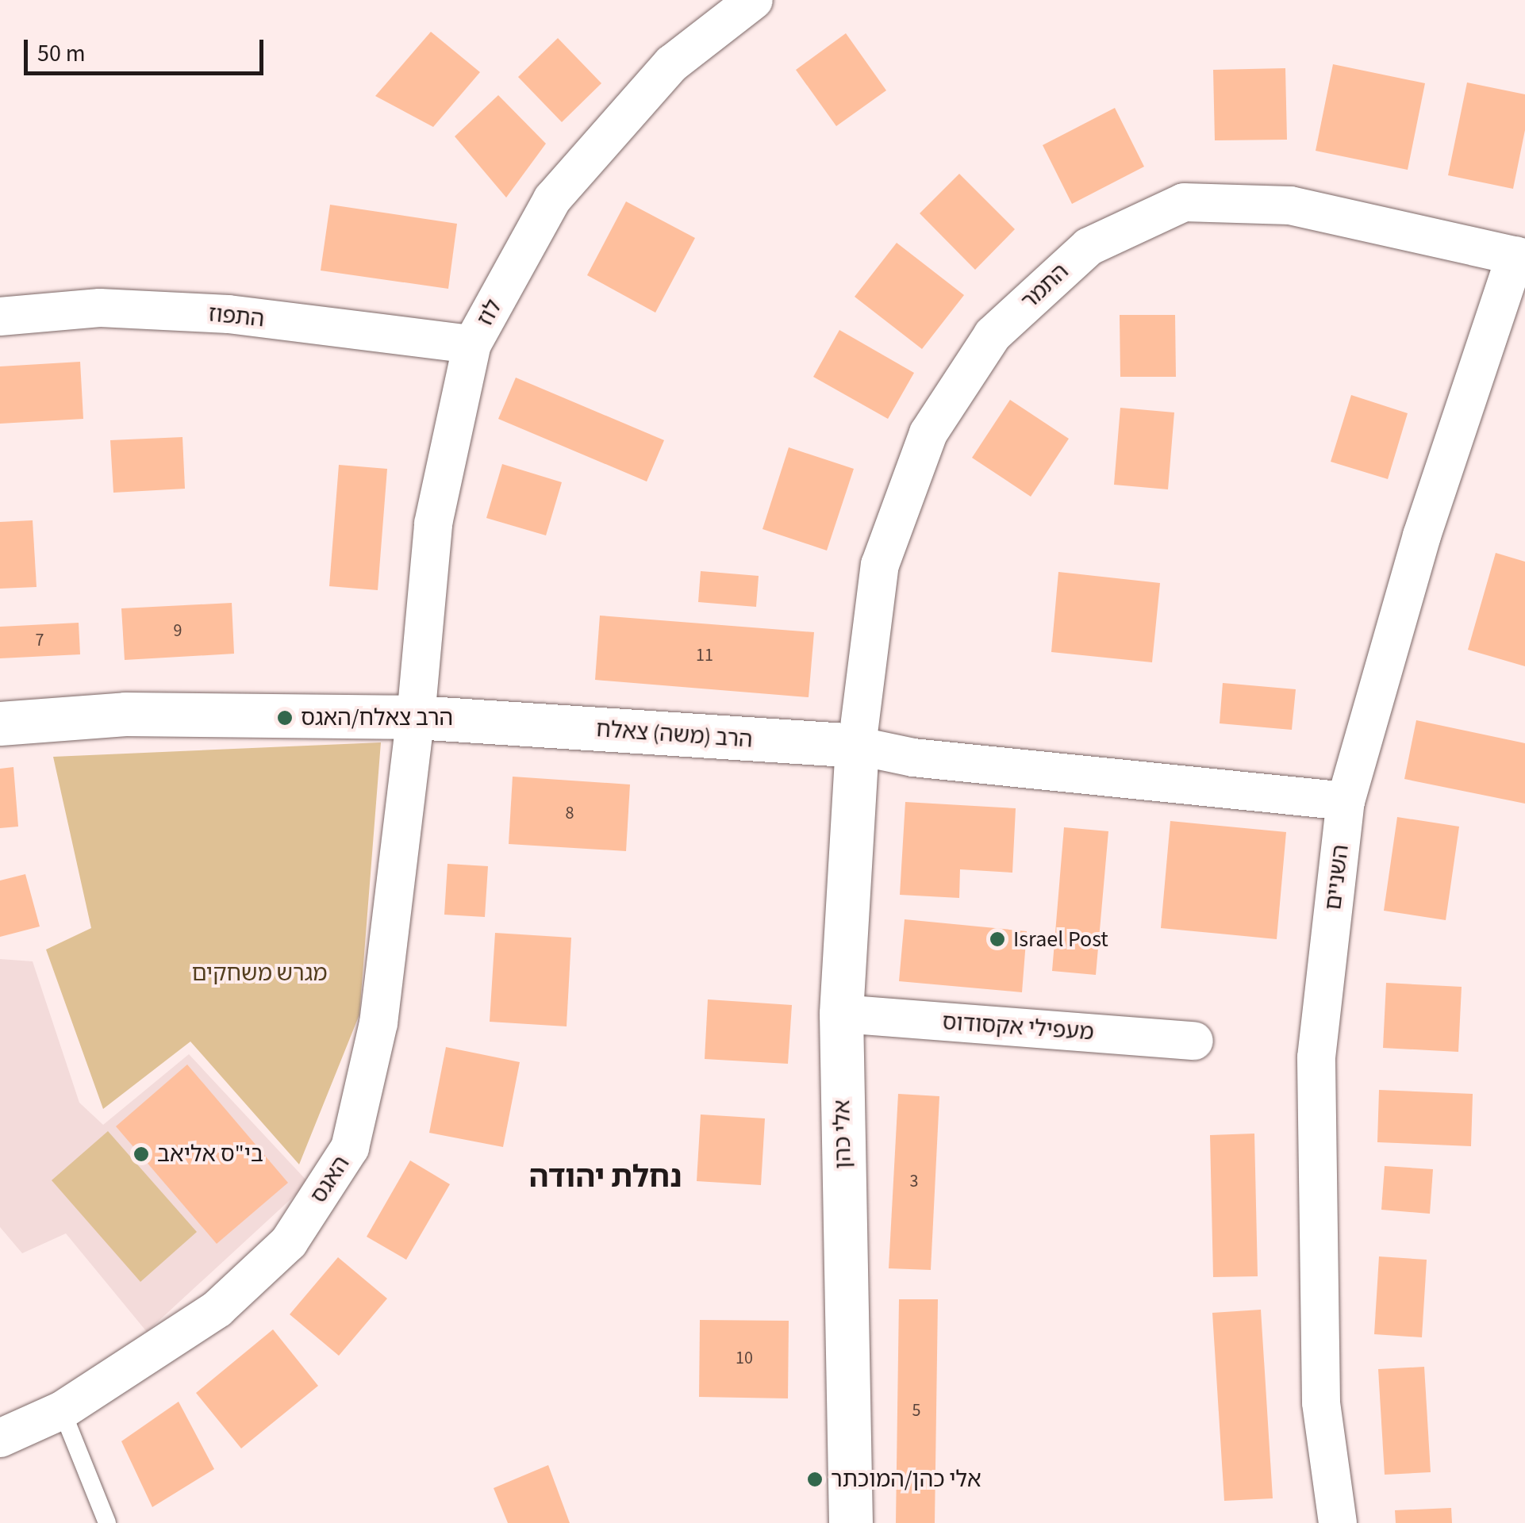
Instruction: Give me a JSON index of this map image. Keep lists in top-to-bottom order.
{
  "streets": {
    "street": [
      "התמר",
      "לוז",
      "התפוז",
      "הרב (משה) צאלח",
      "השניים",
      "מעפילי אקסודוס",
      "אלי כהן",
      "האגס"
    ]
  },
  "crossings": [
    ["התמר", "הרב (משה) צאלח"],
    ["התמר", "השניים"],
    ["התמר", "אלי כהן"],
    ["לוז", "התפוז"],
    ["לוז", "הרב (משה) צאלח"],
    ["לוז", "האגס"],
    ["הרב (משה) צאלח", "השניים"],
    ["הרב (משה) צאלח", "אלי כהן"],
    ["הרב (משה) צאלח", "האגס"],
    ["מעפילי אקסודוס", "אלי כהן"]
  ],
  "districts": ["נחלת יהודה"],
  "parks": ["מגרש משחקים"],
  "places": [
    "הרב צאלח/האגס",
    "Israel Post",
    "בי\"ס אליאב",
    "אלי כהן/המוכתר"
  ],
  "house_numbers": [
    "9",
    "7",
    "11",
    "8",
    "3",
    "10",
    "5"
  ],
  "scale_bar": "50 m"
}
